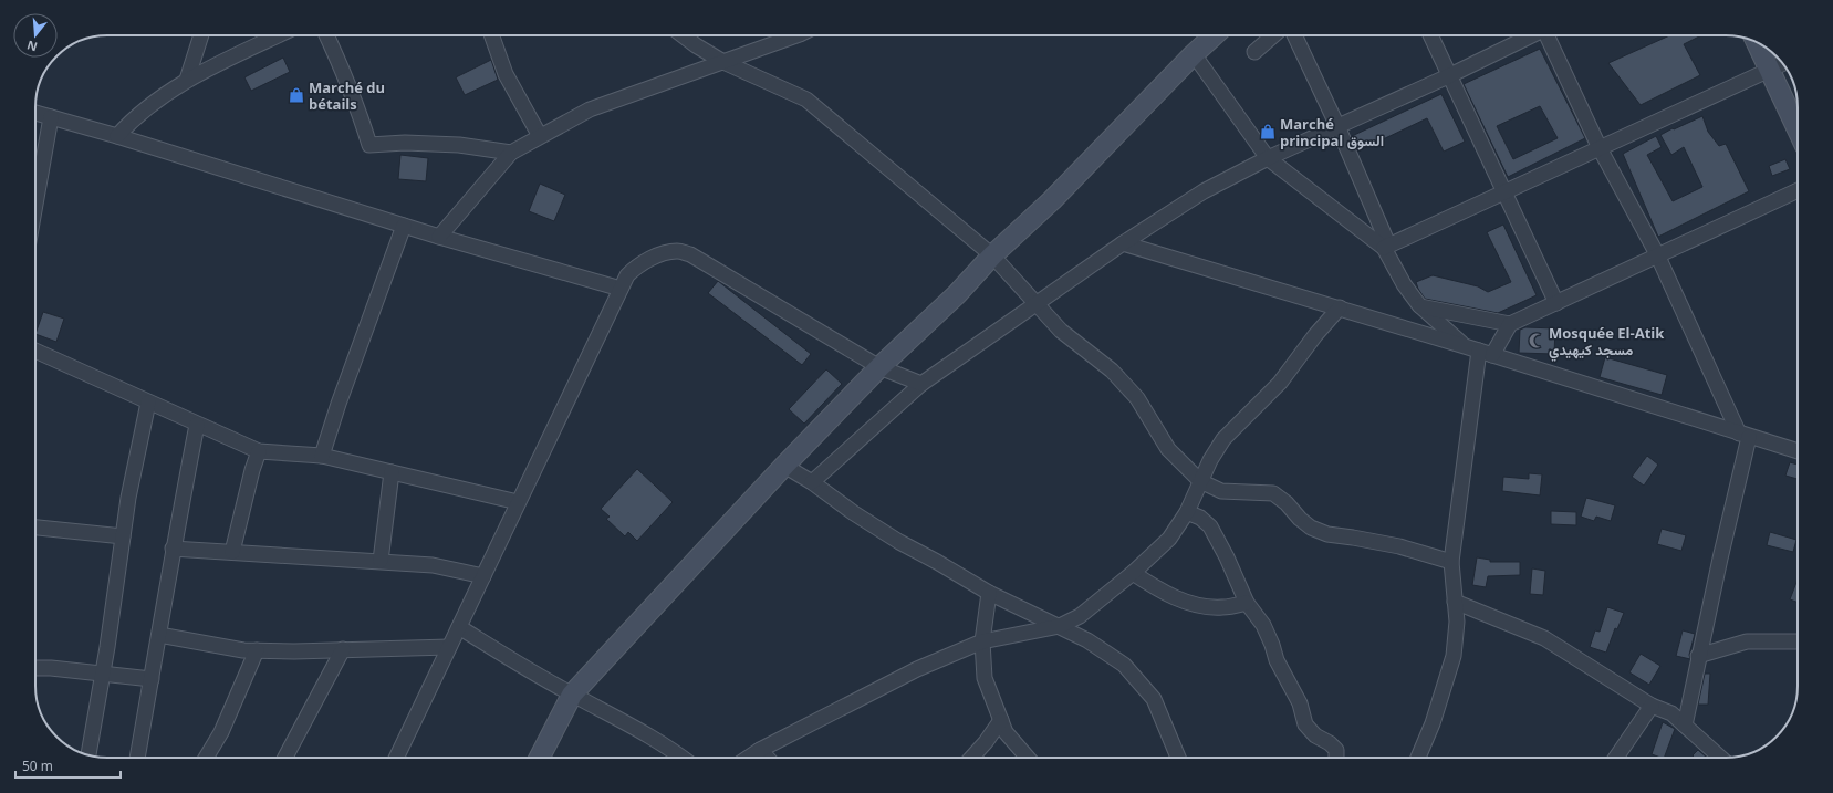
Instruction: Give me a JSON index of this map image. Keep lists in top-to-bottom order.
{
  "places": {
    "shop": ["Marché du bétails", "Marché principal السوق"],
    "mosque": ["Mosquée El-Atik مسجد كيهيدي"]
  },
  "scale_bar": "50 m",
  "north": "bottom"
}
